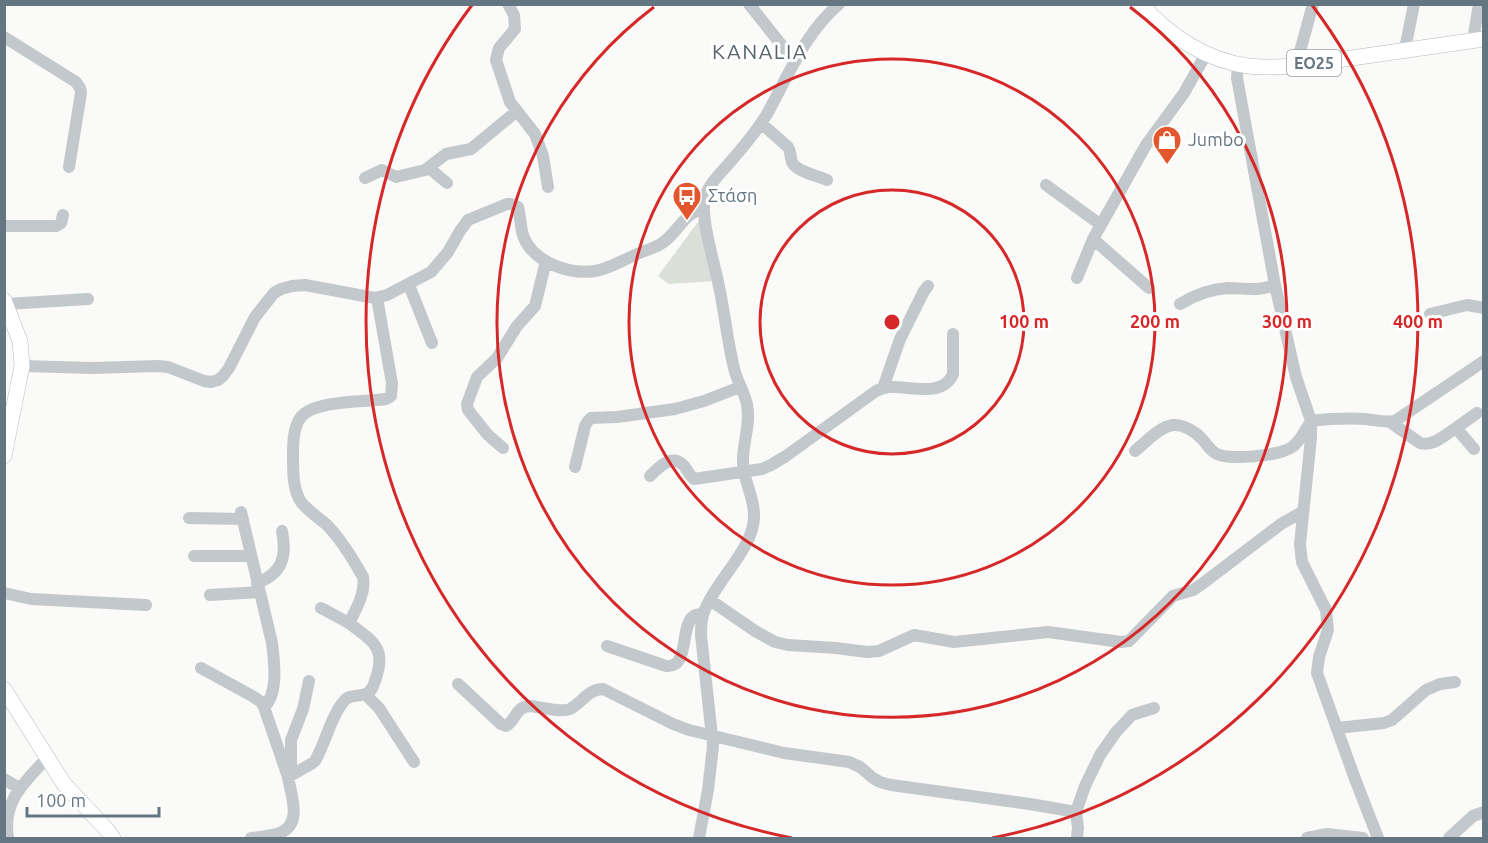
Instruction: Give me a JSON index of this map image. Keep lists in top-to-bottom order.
{
  "streets": {
    "main road": ["ΕΟ25"]
  },
  "districts": ["KANALIA"],
  "places": {
    "shop": ["Jumbo"],
    "bus stop": ["Στάση"]
  },
  "scale_bar": "100 m",
  "rings": [
    "100 m",
    "200 m",
    "300 m",
    "400 m"
  ]
}
